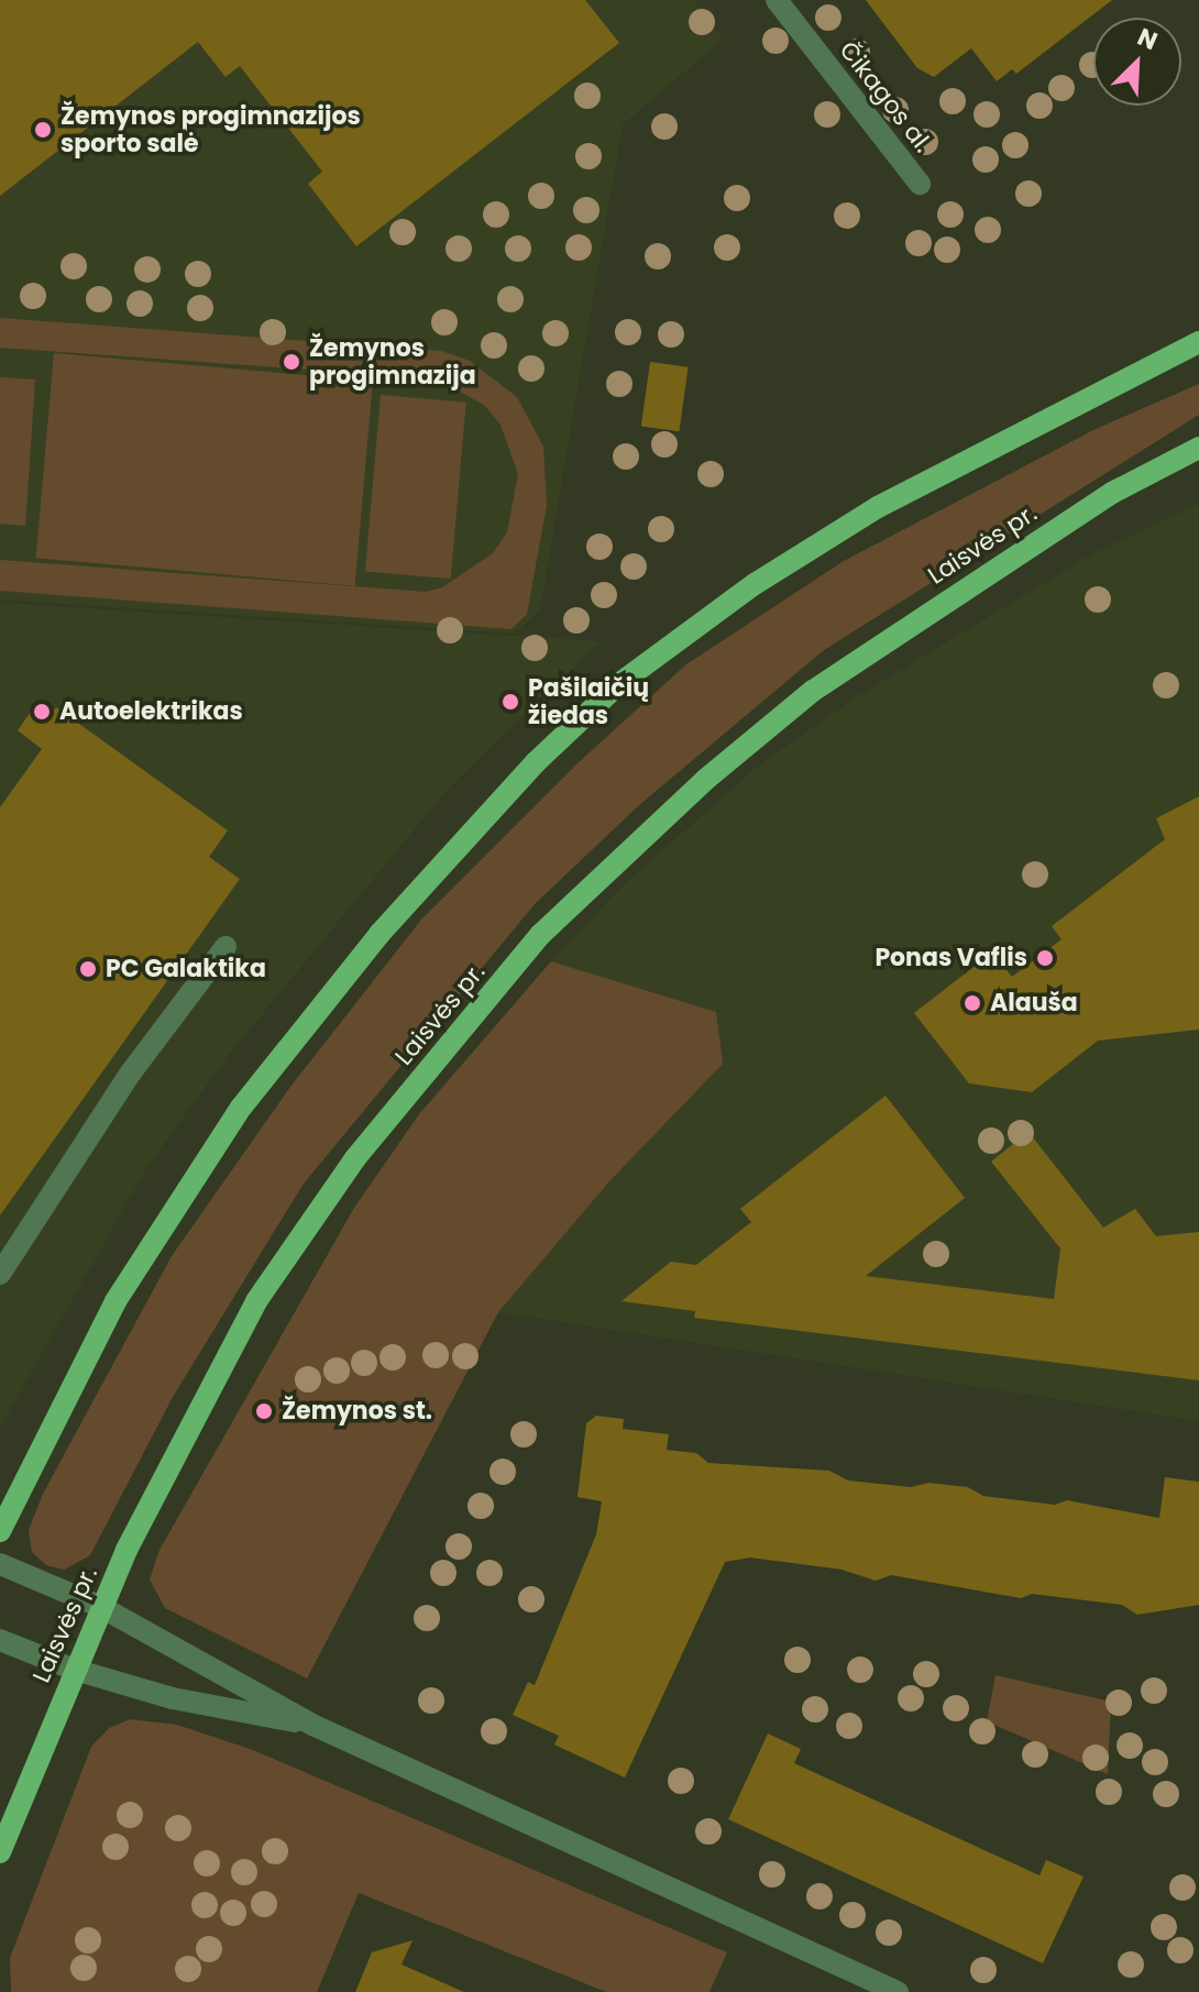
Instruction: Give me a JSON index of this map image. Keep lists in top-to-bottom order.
{
  "streets": {
    "main road": ["Laisvės pr."],
    "street": ["Čikagos al."]
  },
  "places": [
    "Žemynos progimnazijos sporto salė",
    "Žemynos progimnazija",
    "Pašilaičių žiedas",
    "Autoelektrikas",
    "Ponas Vaflis",
    "PC Galaktika",
    "Alauša",
    "Žemynos st."
  ],
  "north": "top right"
}
